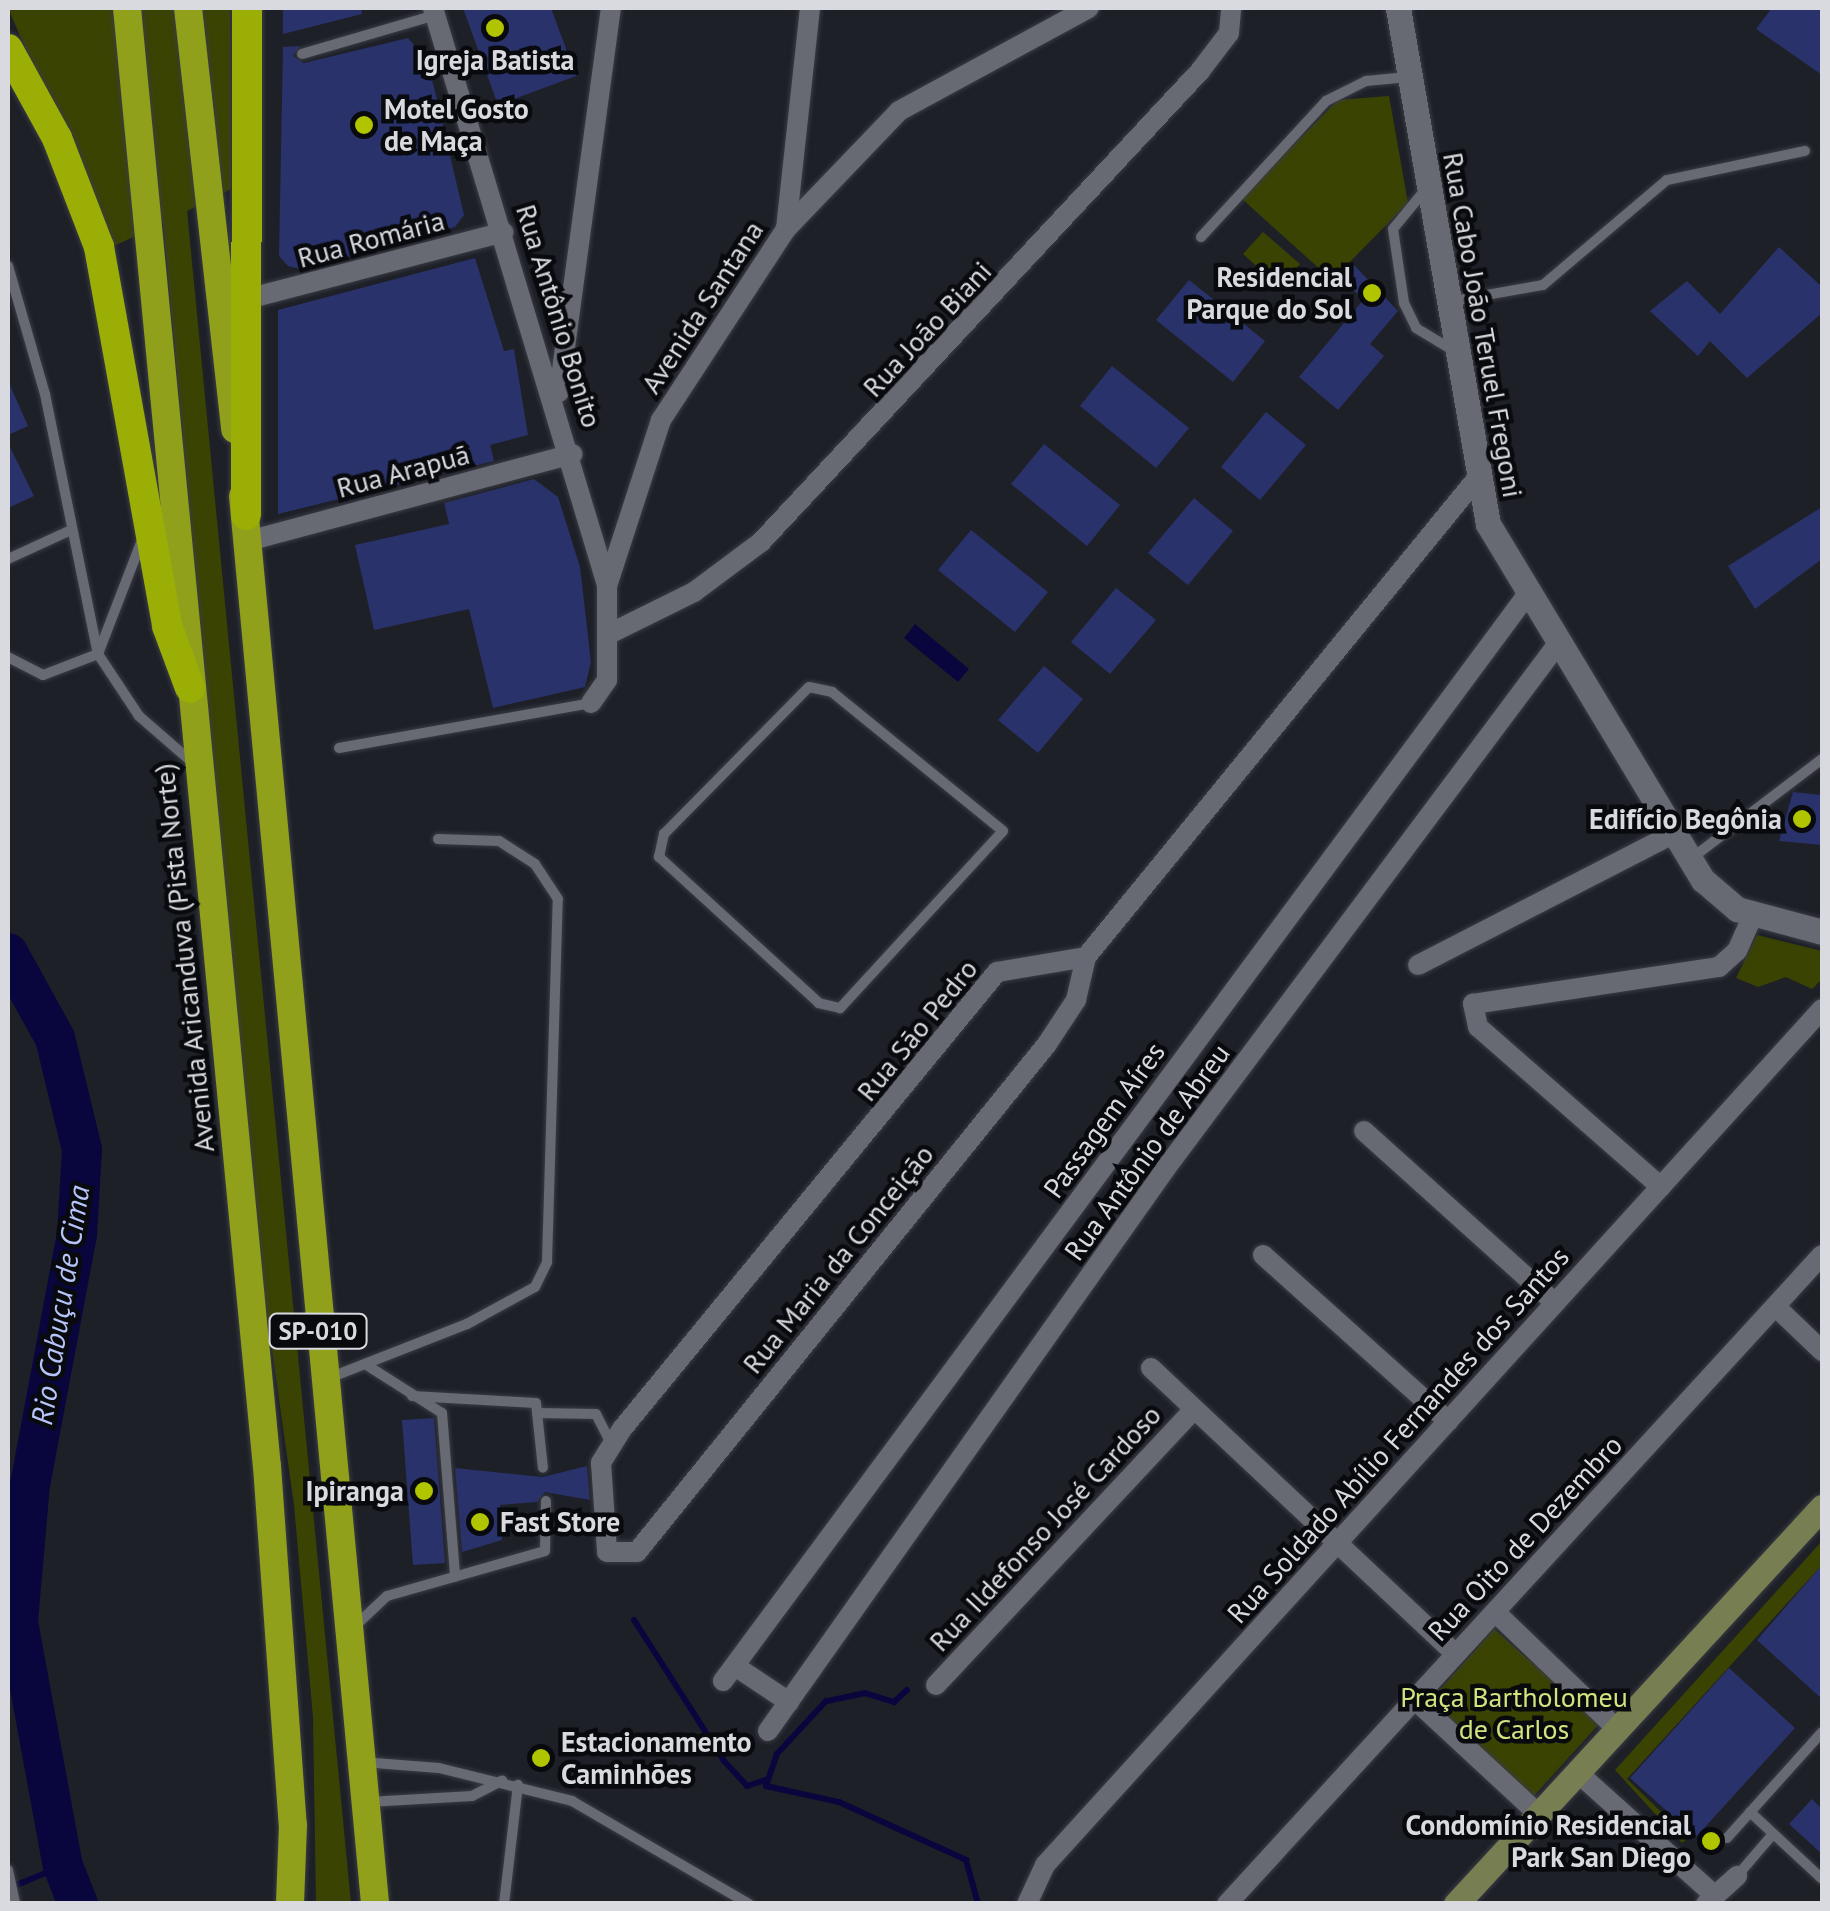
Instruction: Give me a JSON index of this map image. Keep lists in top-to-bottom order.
{
  "streets": {
    "highway": ["Avenida Aricanduva (Pista Norte)", "SP-010"],
    "street": [
      "Rua Romária",
      "Avenida Santana",
      "Rua Antônio Bonito",
      "Rua Cabo João Teruel Fregoni",
      "Rua João Biani",
      "Rua Arapuã",
      "Rua São Pedro",
      "Passagem Aíres",
      "Rua Antônio de Abreu",
      "Rua Maria da Conceição",
      "Rua Soldado Abílio Fernandes dos Santos",
      "Rua Ildefonso José Cardoso",
      "Rua Oito de Dezembro"
    ]
  },
  "crossings": [
    ["Rua Romária", "Rua Antônio Bonito"],
    ["Avenida Santana", "Rua Antônio Bonito"],
    ["Avenida Santana", "Rua João Biani"],
    ["Rua Antônio Bonito", "Rua Arapuã"],
    ["Rua Cabo João Teruel Fregoni", "Passagem Aíres"],
    ["Rua Cabo João Teruel Fregoni", "Rua Antônio de Abreu"],
    ["Rua Arapuã", "SP-010"],
    ["Rua São Pedro", "Rua Maria da Conceição"],
    ["Passagem Aíres", "Rua Antônio de Abreu"]
  ],
  "water": ["Rio Cabuçu de Cima"],
  "parks": ["Praça Bartholomeu de Carlos"],
  "places": [
    "Igreja Batista",
    "Motel Gosto de Maça",
    "Residencial Parque do Sol",
    "Edifício Begônia",
    "Ipiranga",
    "Fast Store",
    "Estacionamento Caminhões",
    "Condomínio Residencial Park San Diego"
  ]
}
